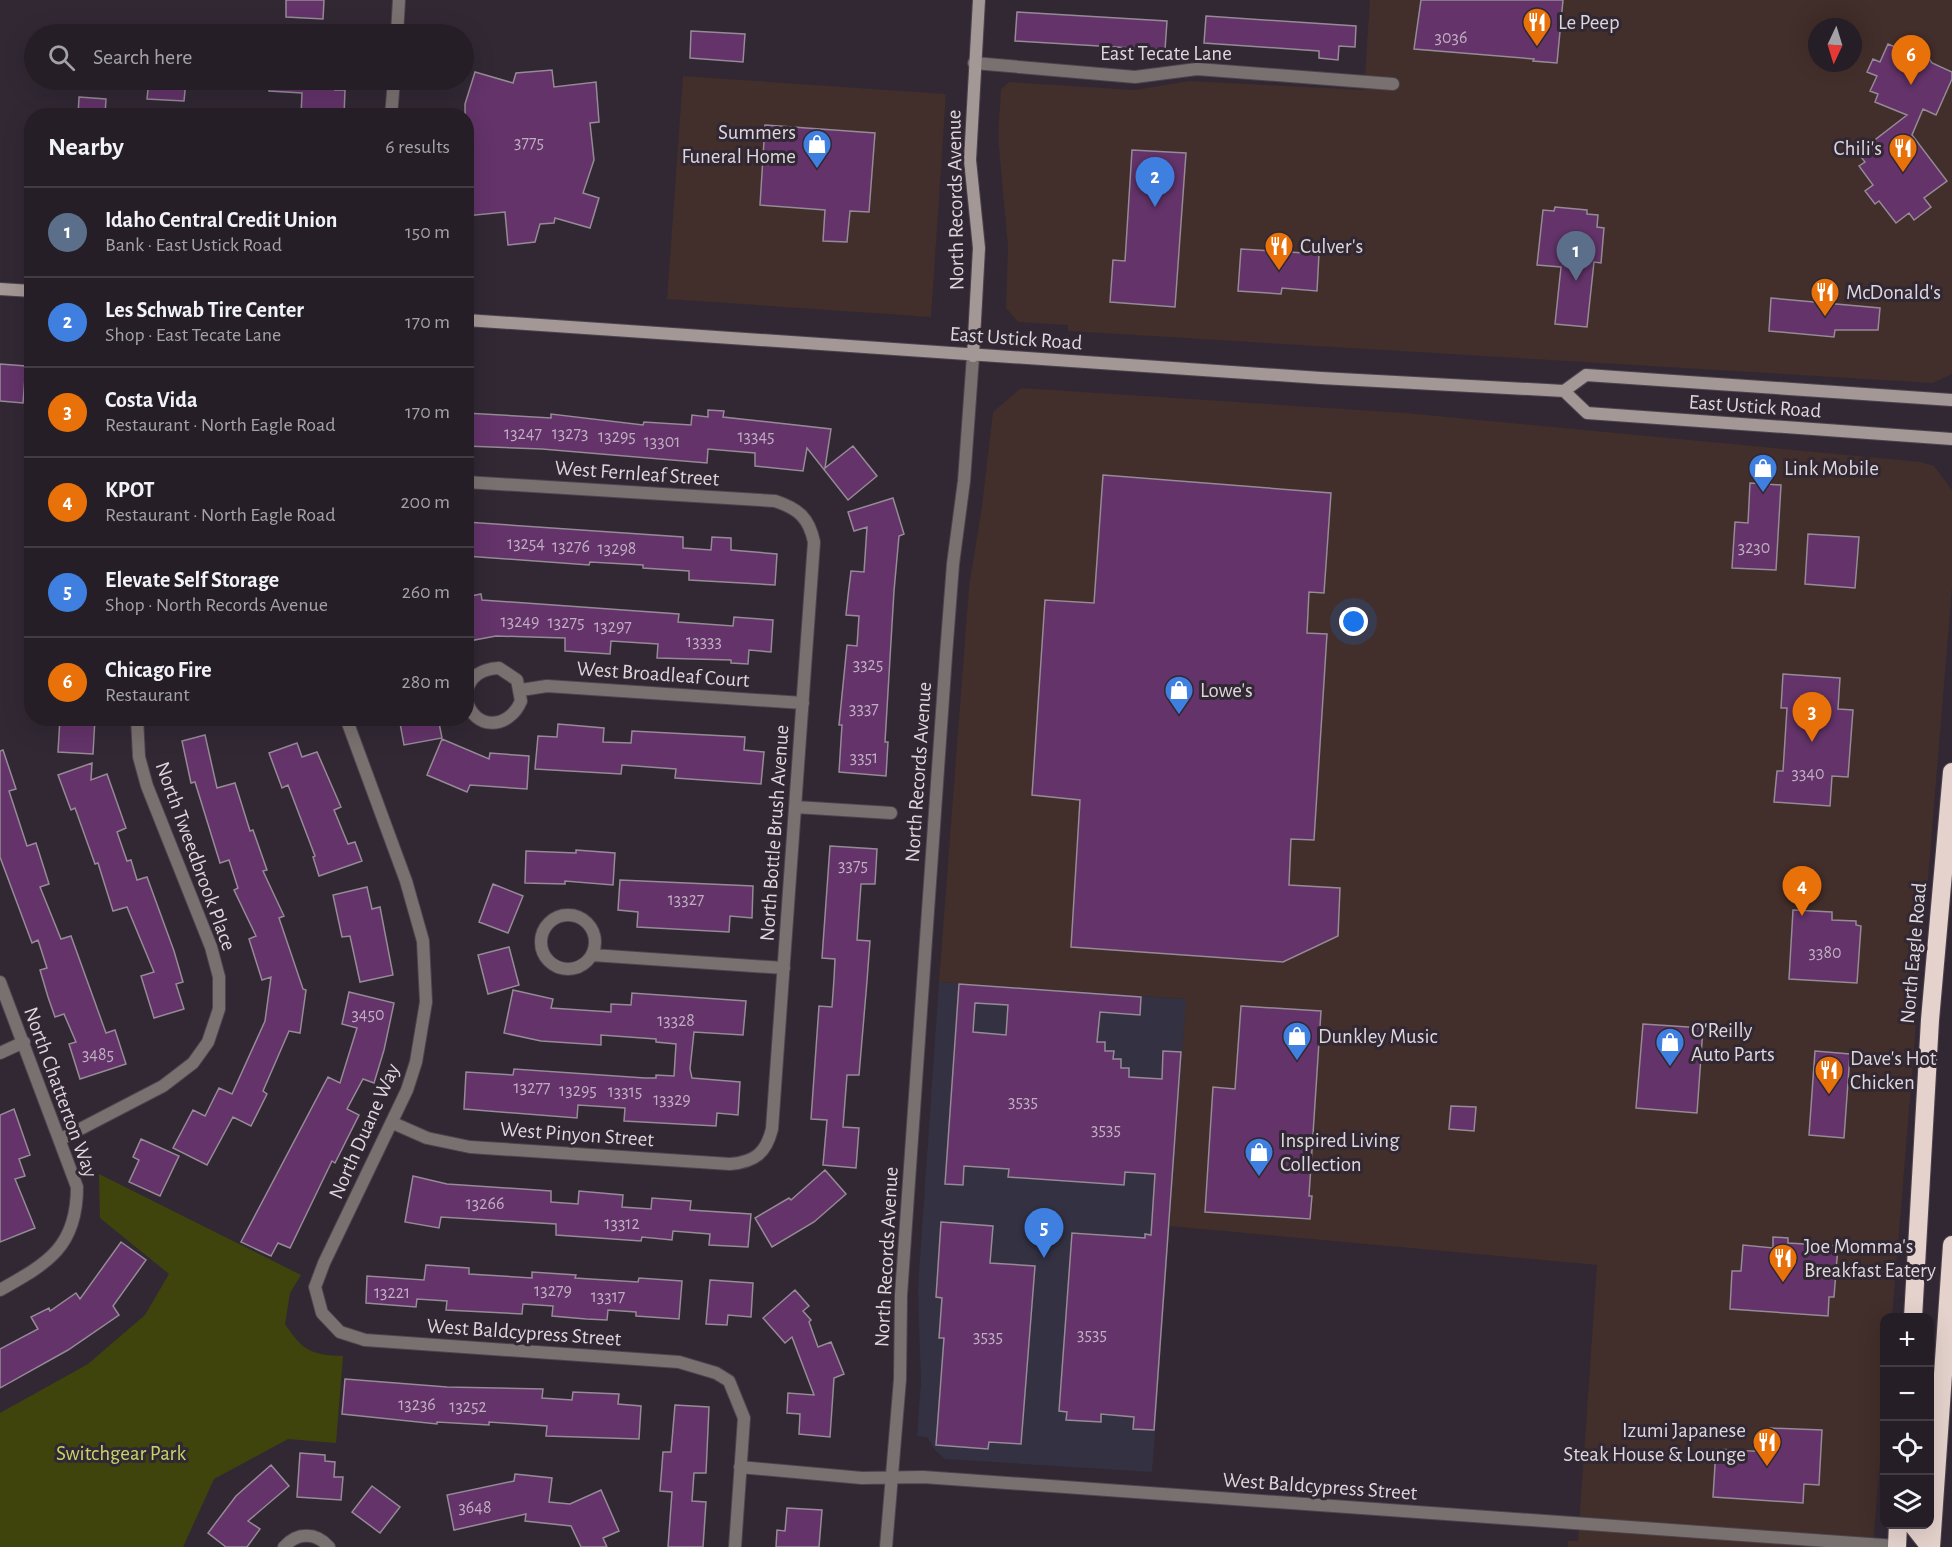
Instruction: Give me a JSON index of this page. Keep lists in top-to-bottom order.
{
  "streets": {
    "highway": ["North Eagle Road"],
    "main road": ["North Records Avenue", "East Ustick Road"],
    "street": [
      "East Tecate Lane",
      "West Fernleaf Street",
      "West Broadleaf Court",
      "North Bottle Brush Avenue",
      "North Tweedbrook Place",
      "North Chatterton Way",
      "North Duane Way",
      "West Pinyon Street",
      "West Baldcypress Street"
    ]
  },
  "crossings": [
    ["East Tecate Lane", "North Records Avenue"],
    ["North Records Avenue", "East Ustick Road"],
    ["North Records Avenue", "West Baldcypress Street"],
    ["West Fernleaf Street", "North Bottle Brush Avenue"],
    ["West Broadleaf Court", "North Bottle Brush Avenue"],
    ["North Bottle Brush Avenue", "West Pinyon Street"],
    ["North Tweedbrook Place", "North Chatterton Way"],
    ["North Duane Way", "West Pinyon Street"],
    ["North Duane Way", "West Baldcypress Street"]
  ],
  "parks": ["Switchgear Park"],
  "places": {
    "restaurant": [
      "Le Peep",
      "Chili's",
      "Culver's",
      "McDonald's",
      "Dave's Hot Chicken",
      "Joe Momma's Breakfast Eatery",
      "Izumi Japanese Steak House & Lounge"
    ],
    "shop": [
      "Summers Funeral Home",
      "Link Mobile",
      "Lowe's",
      "Dunkley Music",
      "O'Reilly Auto Parts",
      "Inspired Living Collection"
    ]
  },
  "house_numbers": [
    "3036",
    "3775",
    "13247",
    "13273",
    "13295",
    "13345",
    "13301",
    "13254",
    "13276",
    "3230",
    "13298",
    "13249",
    "13275",
    "13297",
    "13333",
    "3325",
    "3337",
    "3351",
    "3340",
    "3375",
    "13327",
    "3380",
    "3450",
    "13328",
    "3485",
    "13277",
    "13295",
    "13315",
    "13329",
    "3535",
    "3535",
    "13266",
    "13312",
    "13279",
    "13221",
    "13317",
    "3535",
    "3535",
    "13236",
    "13252",
    "3648"
  ],
  "north": "bottom",
  "page": {
    "search": "Search here",
    "pins": [
      "6",
      "2",
      "1",
      "3",
      "4",
      "5"
    ],
    "heading": ["Nearby", "6 results"],
    "list": [
      {
        "mark": "1",
        "name": "Idaho Central Credit Union",
        "note": "Bank · East Ustick Road",
        "value": "150 m"
      },
      {
        "mark": "2",
        "name": "Les Schwab Tire Center",
        "note": "Shop · East Tecate Lane",
        "value": "170 m"
      },
      {
        "mark": "3",
        "name": "Costa Vida",
        "note": "Restaurant · North Eagle Road",
        "value": "170 m"
      },
      {
        "mark": "4",
        "name": "KPOT",
        "note": "Restaurant · North Eagle Road",
        "value": "200 m"
      },
      {
        "mark": "5",
        "name": "Elevate Self Storage",
        "note": "Shop · North Records Avenue",
        "value": "260 m"
      },
      {
        "mark": "6",
        "name": "Chicago Fire",
        "note": "Restaurant",
        "value": "280 m"
      }
    ],
    "map_buttons": ["+", "−"]
  }
}
